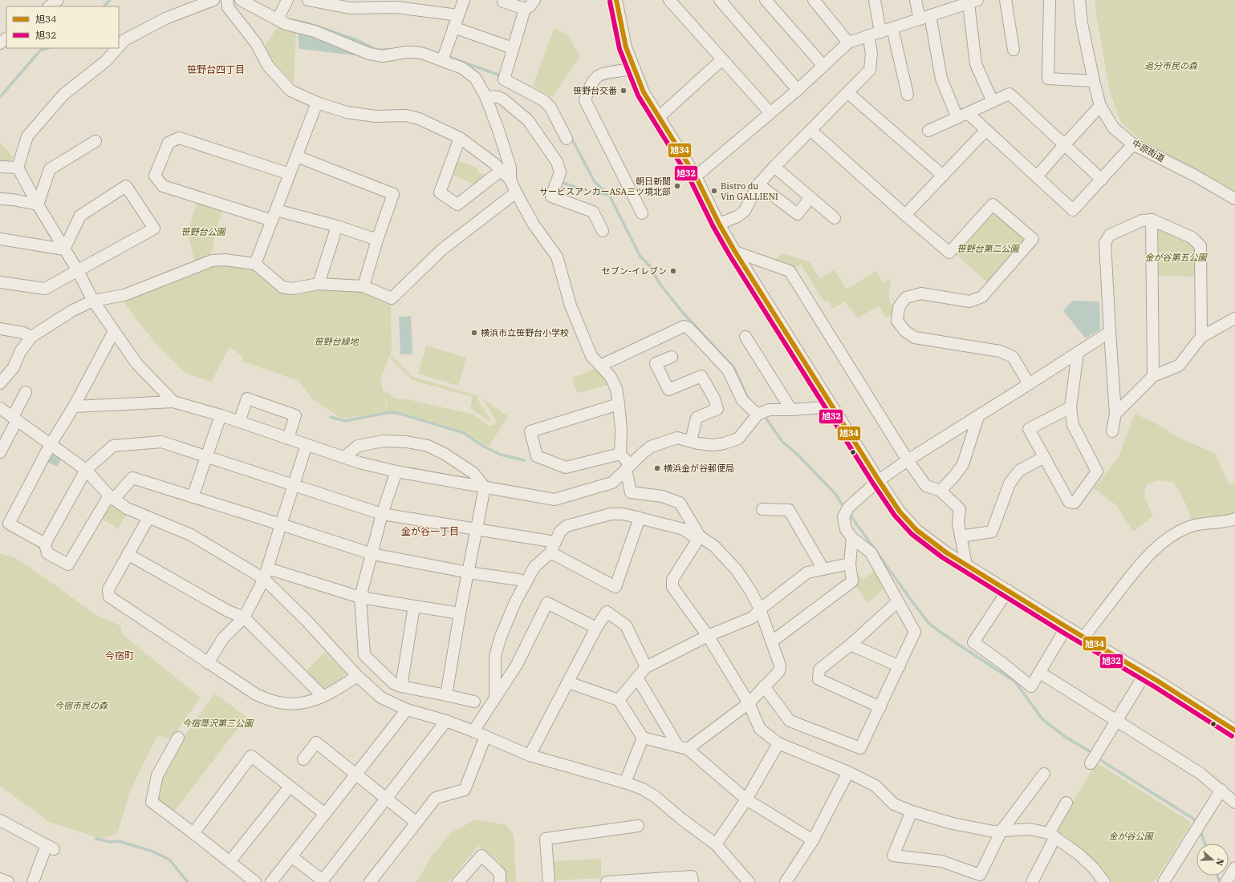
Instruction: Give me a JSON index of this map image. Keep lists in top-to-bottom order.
{
  "streets": {
    "street": ["中原街道"]
  },
  "districts": ["笹野台四丁目", "金が谷一丁目", "今宿町"],
  "parks": [
    "追分市民の森",
    "笹野台公園",
    "笹野台第二公園",
    "金が谷第五公園",
    "笹野台緑地",
    "今宿市民の森",
    "今宿箒沢第三公園",
    "金が谷公園"
  ],
  "places": [
    "笹野台交番",
    "朝日新聞 サービスアンカーASA三ツ境北部",
    "Bistro du Vin GALLIENI",
    "セブン-イレブン",
    "横浜市立笹野台小学校",
    "横浜金が谷郵便局"
  ],
  "lines": ["transit line 旭34", "transit line 旭32"],
  "legend": ["旭34", "旭32"],
  "north": "right"
}
